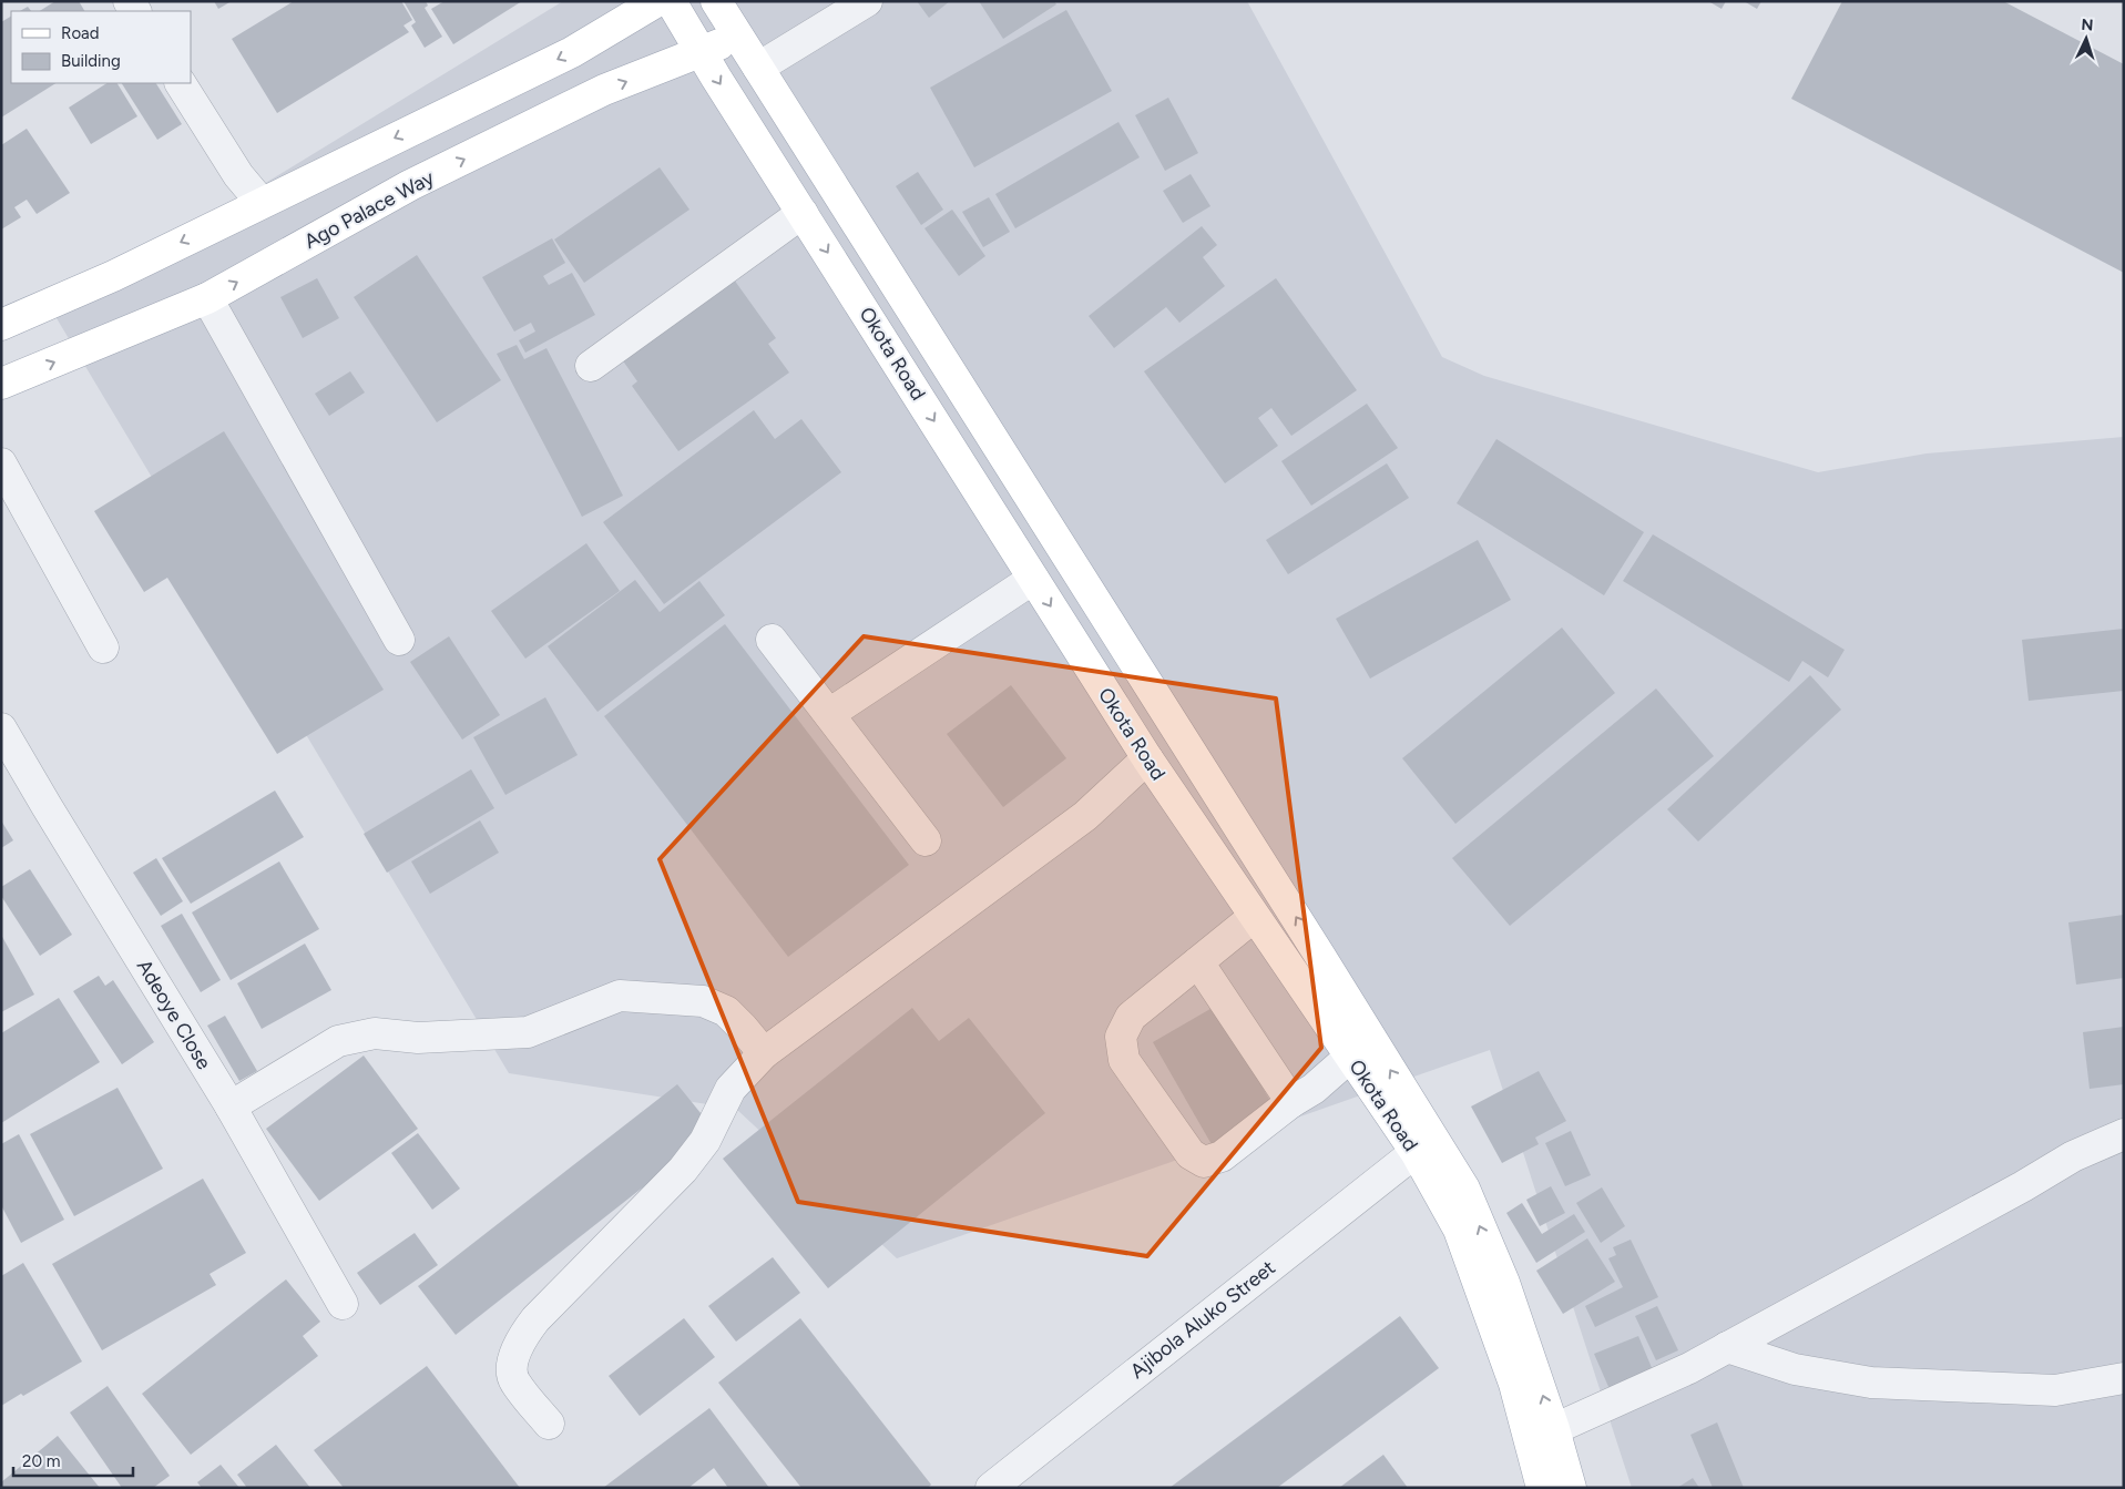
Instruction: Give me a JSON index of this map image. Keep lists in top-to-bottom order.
{
  "streets": {
    "main road": ["Ago Palace Way", "Okota Road"],
    "street": ["Adeoye Close", "Ajibola Aluko Street"]
  },
  "crossings": [
    ["Ago Palace Way", "Okota Road"],
    ["Okota Road", "Ajibola Aluko Street"]
  ],
  "legend": ["Road", "Building"],
  "scale_bar": "20 m",
  "north": "top"
}
